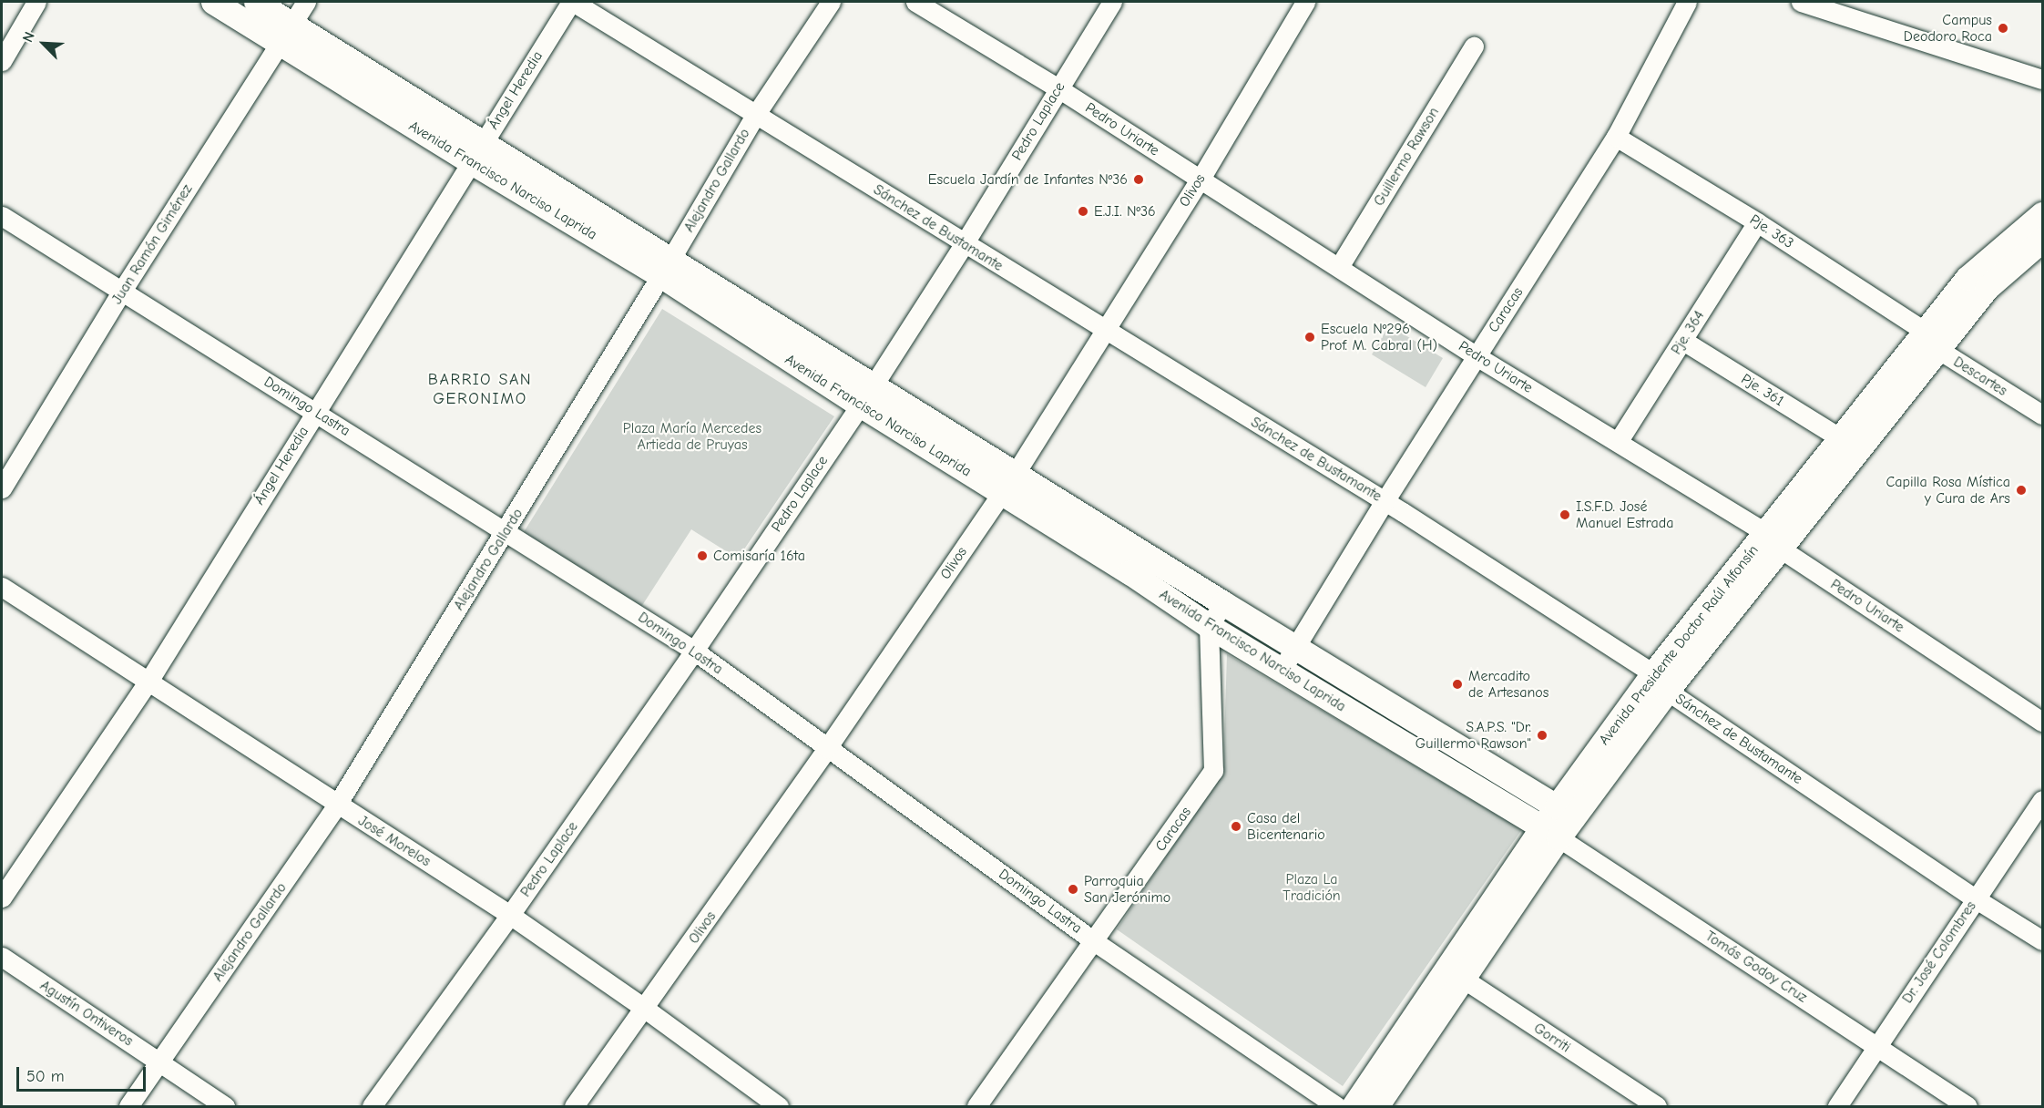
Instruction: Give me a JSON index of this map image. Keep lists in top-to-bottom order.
{
  "streets": {
    "main road": ["Avenida Francisco Narciso Laprida", "Avenida Presidente Doctor Raúl Alfonsín"],
    "street": [
      "Ángel Heredia",
      "Pedro Laplace",
      "Pedro Uriarte",
      "Guillermo Rawson",
      "Alejandro Gallardo",
      "Olivos",
      "Sánchez de Bustamante",
      "Pje. 363",
      "Juan Ramón Giménez",
      "Caracas",
      "Pje. 364",
      "Descartes",
      "Pje. 361",
      "Domingo Lastra",
      "José Morelos",
      "Dr. José Colombres",
      "Tomás Godoy Cruz",
      "Agustín Ontiveros",
      "Gorriti"
    ]
  },
  "crossings": [
    ["Ángel Heredia", "Avenida Francisco Narciso Laprida"],
    ["Ángel Heredia", "Sánchez de Bustamante"],
    ["Ángel Heredia", "Domingo Lastra"],
    ["Ángel Heredia", "José Morelos"],
    ["Pedro Laplace", "Pedro Uriarte"],
    ["Pedro Laplace", "Avenida Francisco Narciso Laprida"],
    ["Pedro Laplace", "Sánchez de Bustamante"],
    ["Pedro Laplace", "Domingo Lastra"],
    ["Pedro Laplace", "José Morelos"],
    ["Pedro Uriarte", "Guillermo Rawson"],
    ["Pedro Uriarte", "Olivos"],
    ["Pedro Uriarte", "Caracas"],
    ["Pedro Uriarte", "Pje. 364"],
    ["Pedro Uriarte", "Avenida Presidente Doctor Raúl Alfonsín"],
    ["Avenida Francisco Narciso Laprida", "Alejandro Gallardo"],
    ["Avenida Francisco Narciso Laprida", "Olivos"],
    ["Avenida Francisco Narciso Laprida", "Juan Ramón Giménez"],
    ["Avenida Francisco Narciso Laprida", "Caracas"],
    ["Avenida Francisco Narciso Laprida", "Avenida Presidente Doctor Raúl Alfonsín"],
    ["Avenida Francisco Narciso Laprida", "Tomás Godoy Cruz"],
    ["Alejandro Gallardo", "Sánchez de Bustamante"],
    ["Alejandro Gallardo", "Domingo Lastra"],
    ["Alejandro Gallardo", "José Morelos"],
    ["Alejandro Gallardo", "Agustín Ontiveros"],
    ["Olivos", "Sánchez de Bustamante"],
    ["Olivos", "Domingo Lastra"],
    ["Olivos", "José Morelos"],
    ["Sánchez de Bustamante", "Caracas"],
    ["Sánchez de Bustamante", "Avenida Presidente Doctor Raúl Alfonsín"],
    ["Sánchez de Bustamante", "Dr. José Colombres"],
    ["Pje. 363", "Caracas"],
    ["Pje. 363", "Pje. 364"],
    ["Pje. 363", "Descartes"],
    ["Pje. 363", "Avenida Presidente Doctor Raúl Alfonsín"],
    ["Juan Ramón Giménez", "Domingo Lastra"],
    ["Caracas", "Domingo Lastra"],
    ["Pje. 364", "Pje. 361"],
    ["Descartes", "Avenida Presidente Doctor Raúl Alfonsín"],
    ["Pje. 361", "Avenida Presidente Doctor Raúl Alfonsín"],
    ["Avenida Presidente Doctor Raúl Alfonsín", "Tomás Godoy Cruz"],
    ["Avenida Presidente Doctor Raúl Alfonsín", "Gorriti"],
    ["Dr. José Colombres", "Tomás Godoy Cruz"]
  ],
  "districts": ["BARRIO SAN GERONIMO"],
  "parks": ["Plaza María Mercedes Artieda de Pruyas", "Plaza La Tradición"],
  "places": [
    "Campus Deodoro Roca",
    "Escuela Jardín de Infantes Nº36",
    "E.J.I. Nº36",
    "Escuela Nº296 Prof. M. Cabral (H)",
    "Capilla Rosa Mística y Cura de Ars",
    "I.S.F.D. José Manuel Estrada",
    "Comisaría 16ta",
    "Mercadito de Artesanos",
    "S.A.P.S. \"Dr. Guillermo Rawson\"",
    "Casa del Bicentenario",
    "Parroquia San Jerónimo"
  ],
  "scale_bar": "50 m",
  "north": "top left"
}
